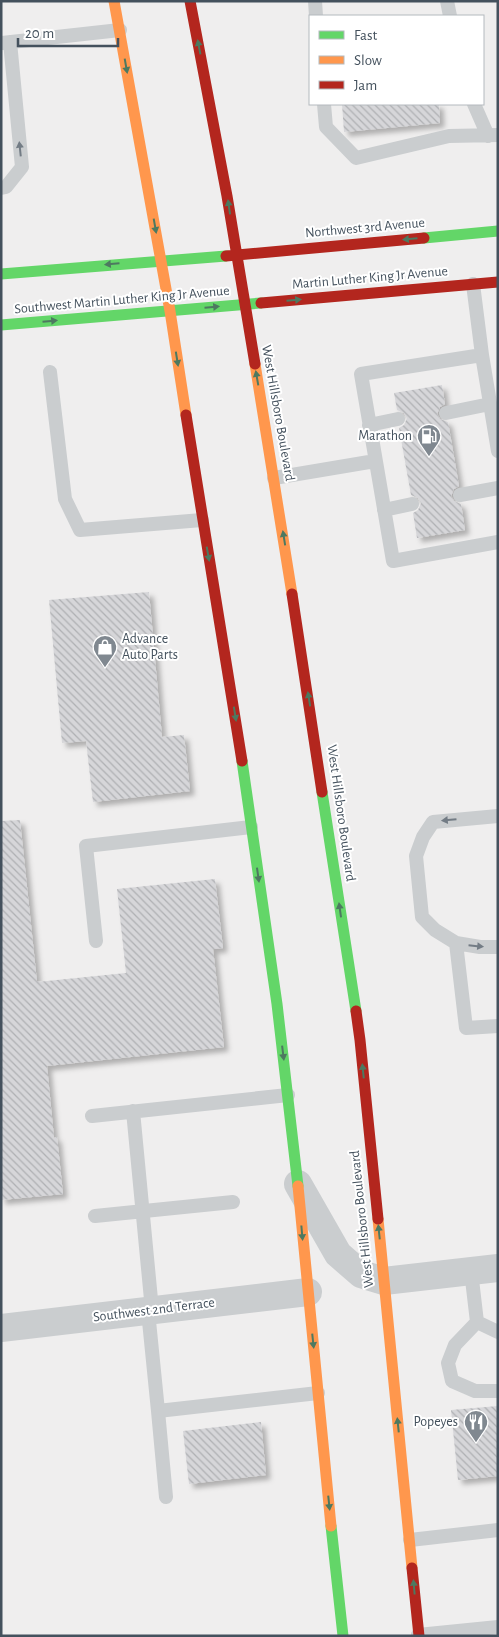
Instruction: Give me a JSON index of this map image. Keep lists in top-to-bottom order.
{
  "streets": {
    "main road": [
      "Northwest 3rd Avenue",
      "Martin Luther King Jr Avenue",
      "Southwest Martin Luther King Jr Avenue",
      "West Hillsboro Boulevard"
    ],
    "street": ["Southwest 2nd Terrace"]
  },
  "crossings": [
    ["Northwest 3rd Avenue", "West Hillsboro Boulevard"],
    ["Martin Luther King Jr Avenue", "Southwest Martin Luther King Jr Avenue"],
    ["Martin Luther King Jr Avenue", "West Hillsboro Boulevard"],
    ["Southwest Martin Luther King Jr Avenue", "West Hillsboro Boulevard"]
  ],
  "one_way": ["Northwest 3rd Avenue", "Martin Luther King Jr Avenue"],
  "places": {
    "fuel station": ["Marathon"],
    "shop": ["Advance Auto Parts"],
    "restaurant": ["Popeyes"]
  },
  "legend": ["Fast", "Slow", "Jam"],
  "scale_bar": "20 m"
}
